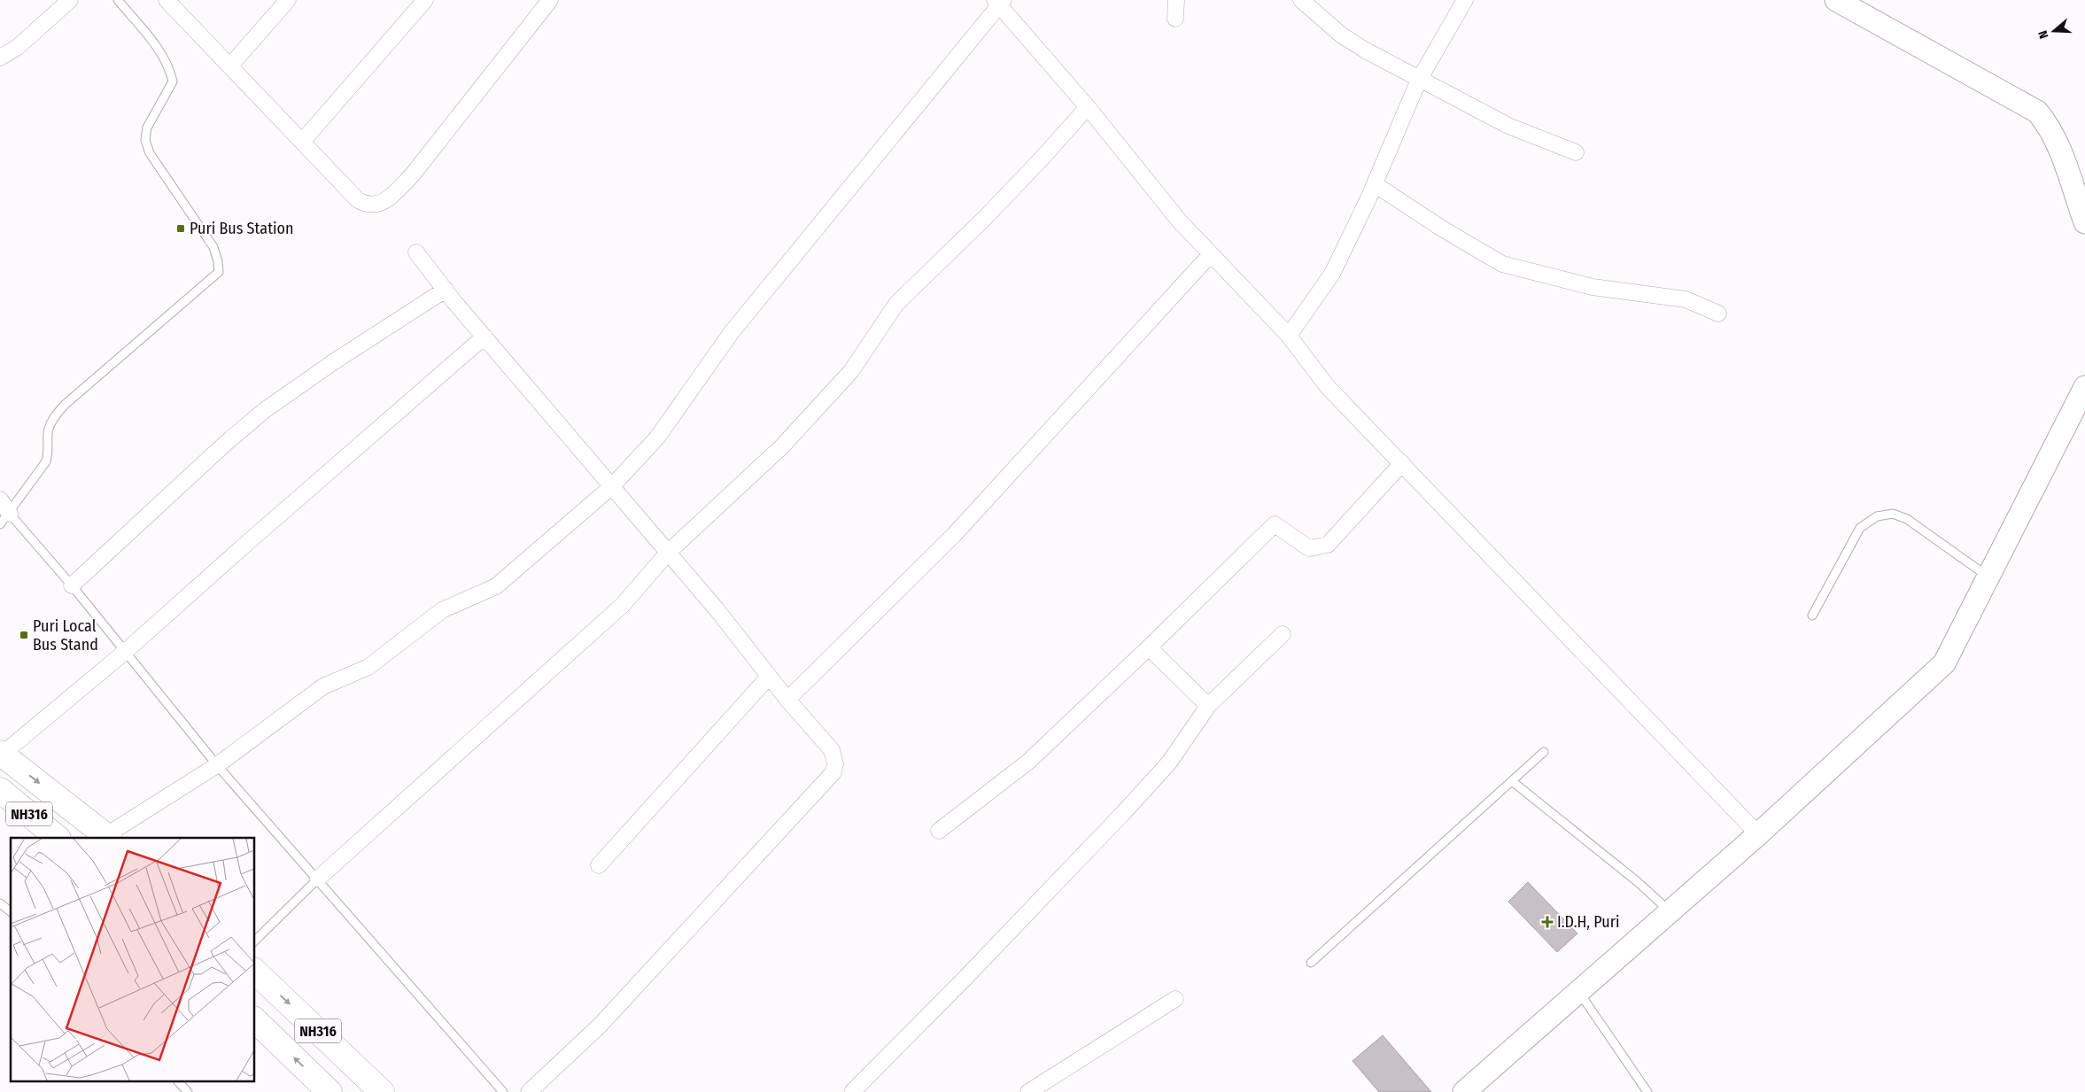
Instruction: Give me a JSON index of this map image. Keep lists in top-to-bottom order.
{
  "streets": {
    "highway": ["NH316"]
  },
  "places": {
    "transit": ["Puri Bus Station", "Puri Local Bus Stand"],
    "health": ["I.D.H, Puri"]
  },
  "north": "left"
}
